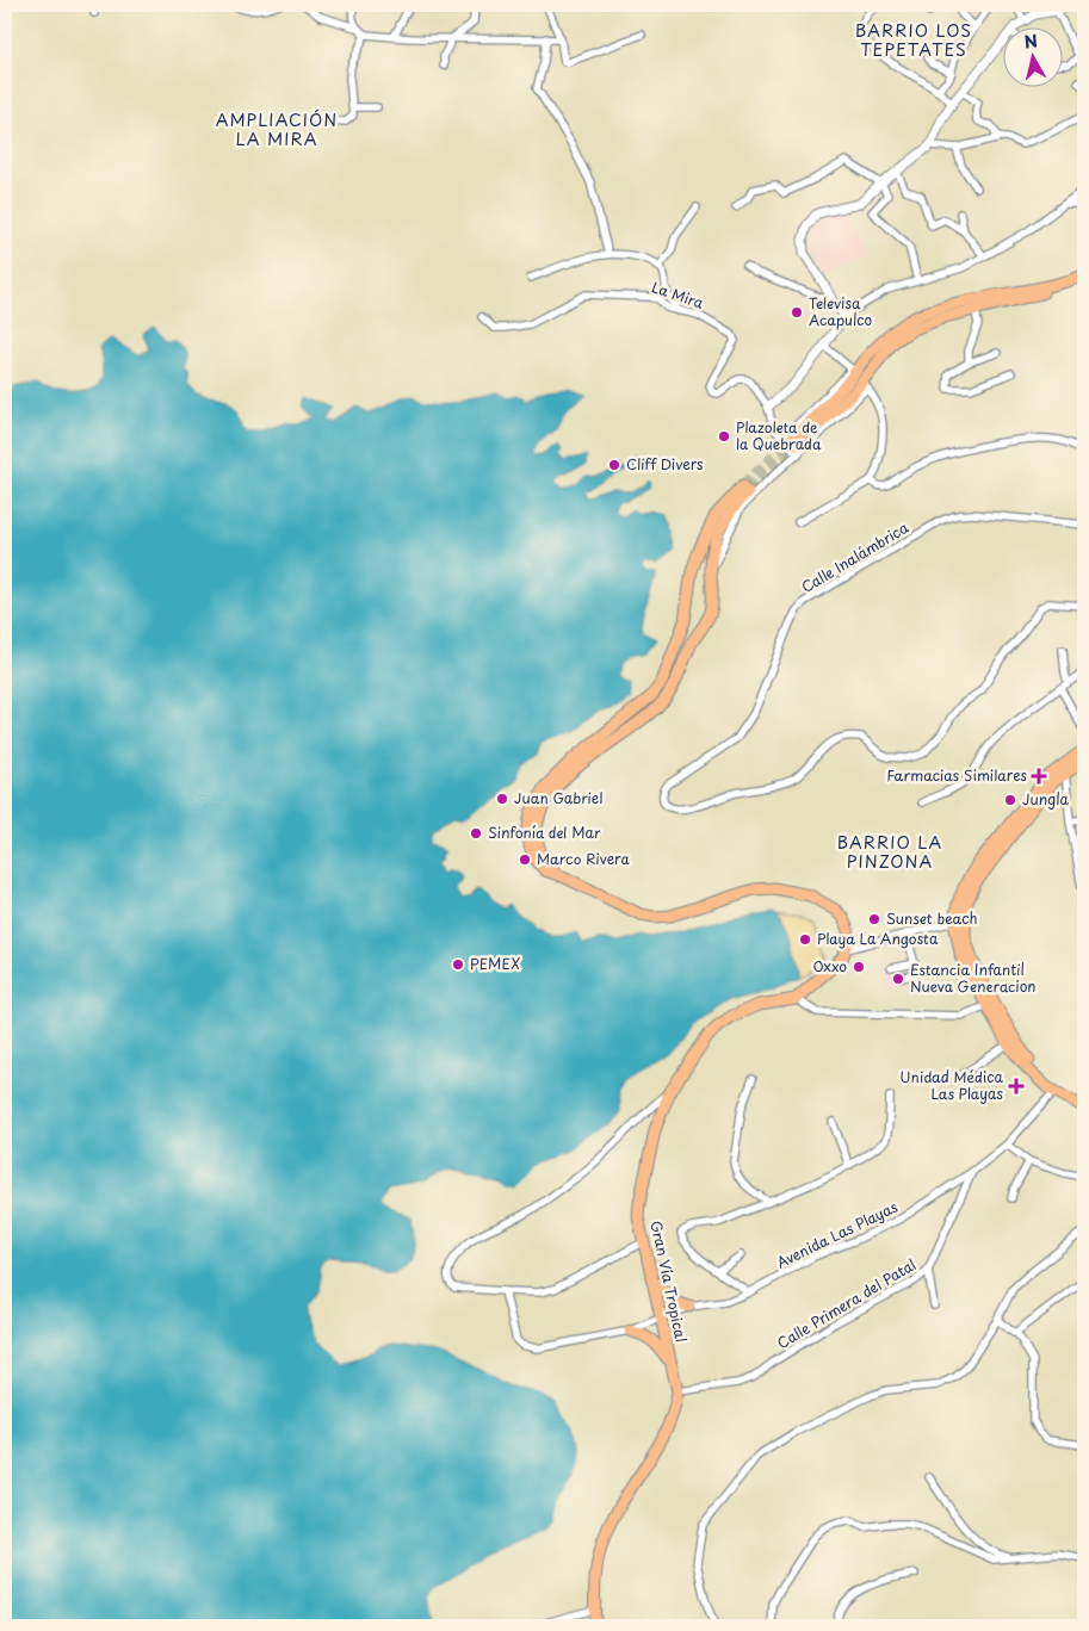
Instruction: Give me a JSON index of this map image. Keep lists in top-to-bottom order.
{
  "streets": {
    "main road": ["Gran Vía Tropical"],
    "street": [
      "La Mira",
      "Calle Inalámbrica",
      "Avenida Las Playas",
      "Calle Primera del Patal"
    ]
  },
  "crossings": [
    ["Avenida Las Playas", "Gran Vía Tropical"],
    ["Avenida Las Playas", "Calle Primera del Patal"],
    ["Gran Vía Tropical", "Calle Primera del Patal"]
  ],
  "districts": ["BARRIO LOS TEPETATES", "AMPLIACIÓN LA MIRA", "BARRIO LA PINZONA"],
  "places": {
    "other": [
      "Televisa Acapulco",
      "Plazoleta de la Quebrada",
      "Cliff Divers",
      "Juan Gabriel",
      "Jungla",
      "Sinfonía del Mar",
      "Marco Rivera",
      "Sunset beach",
      "Playa La Angosta",
      "PEMEX",
      "Oxxo",
      "Estancia Infantil Nueva Generacion"
    ],
    "health": ["Farmacias Similares", "Unidad Médica Las Playas"]
  },
  "north": "top"
}
